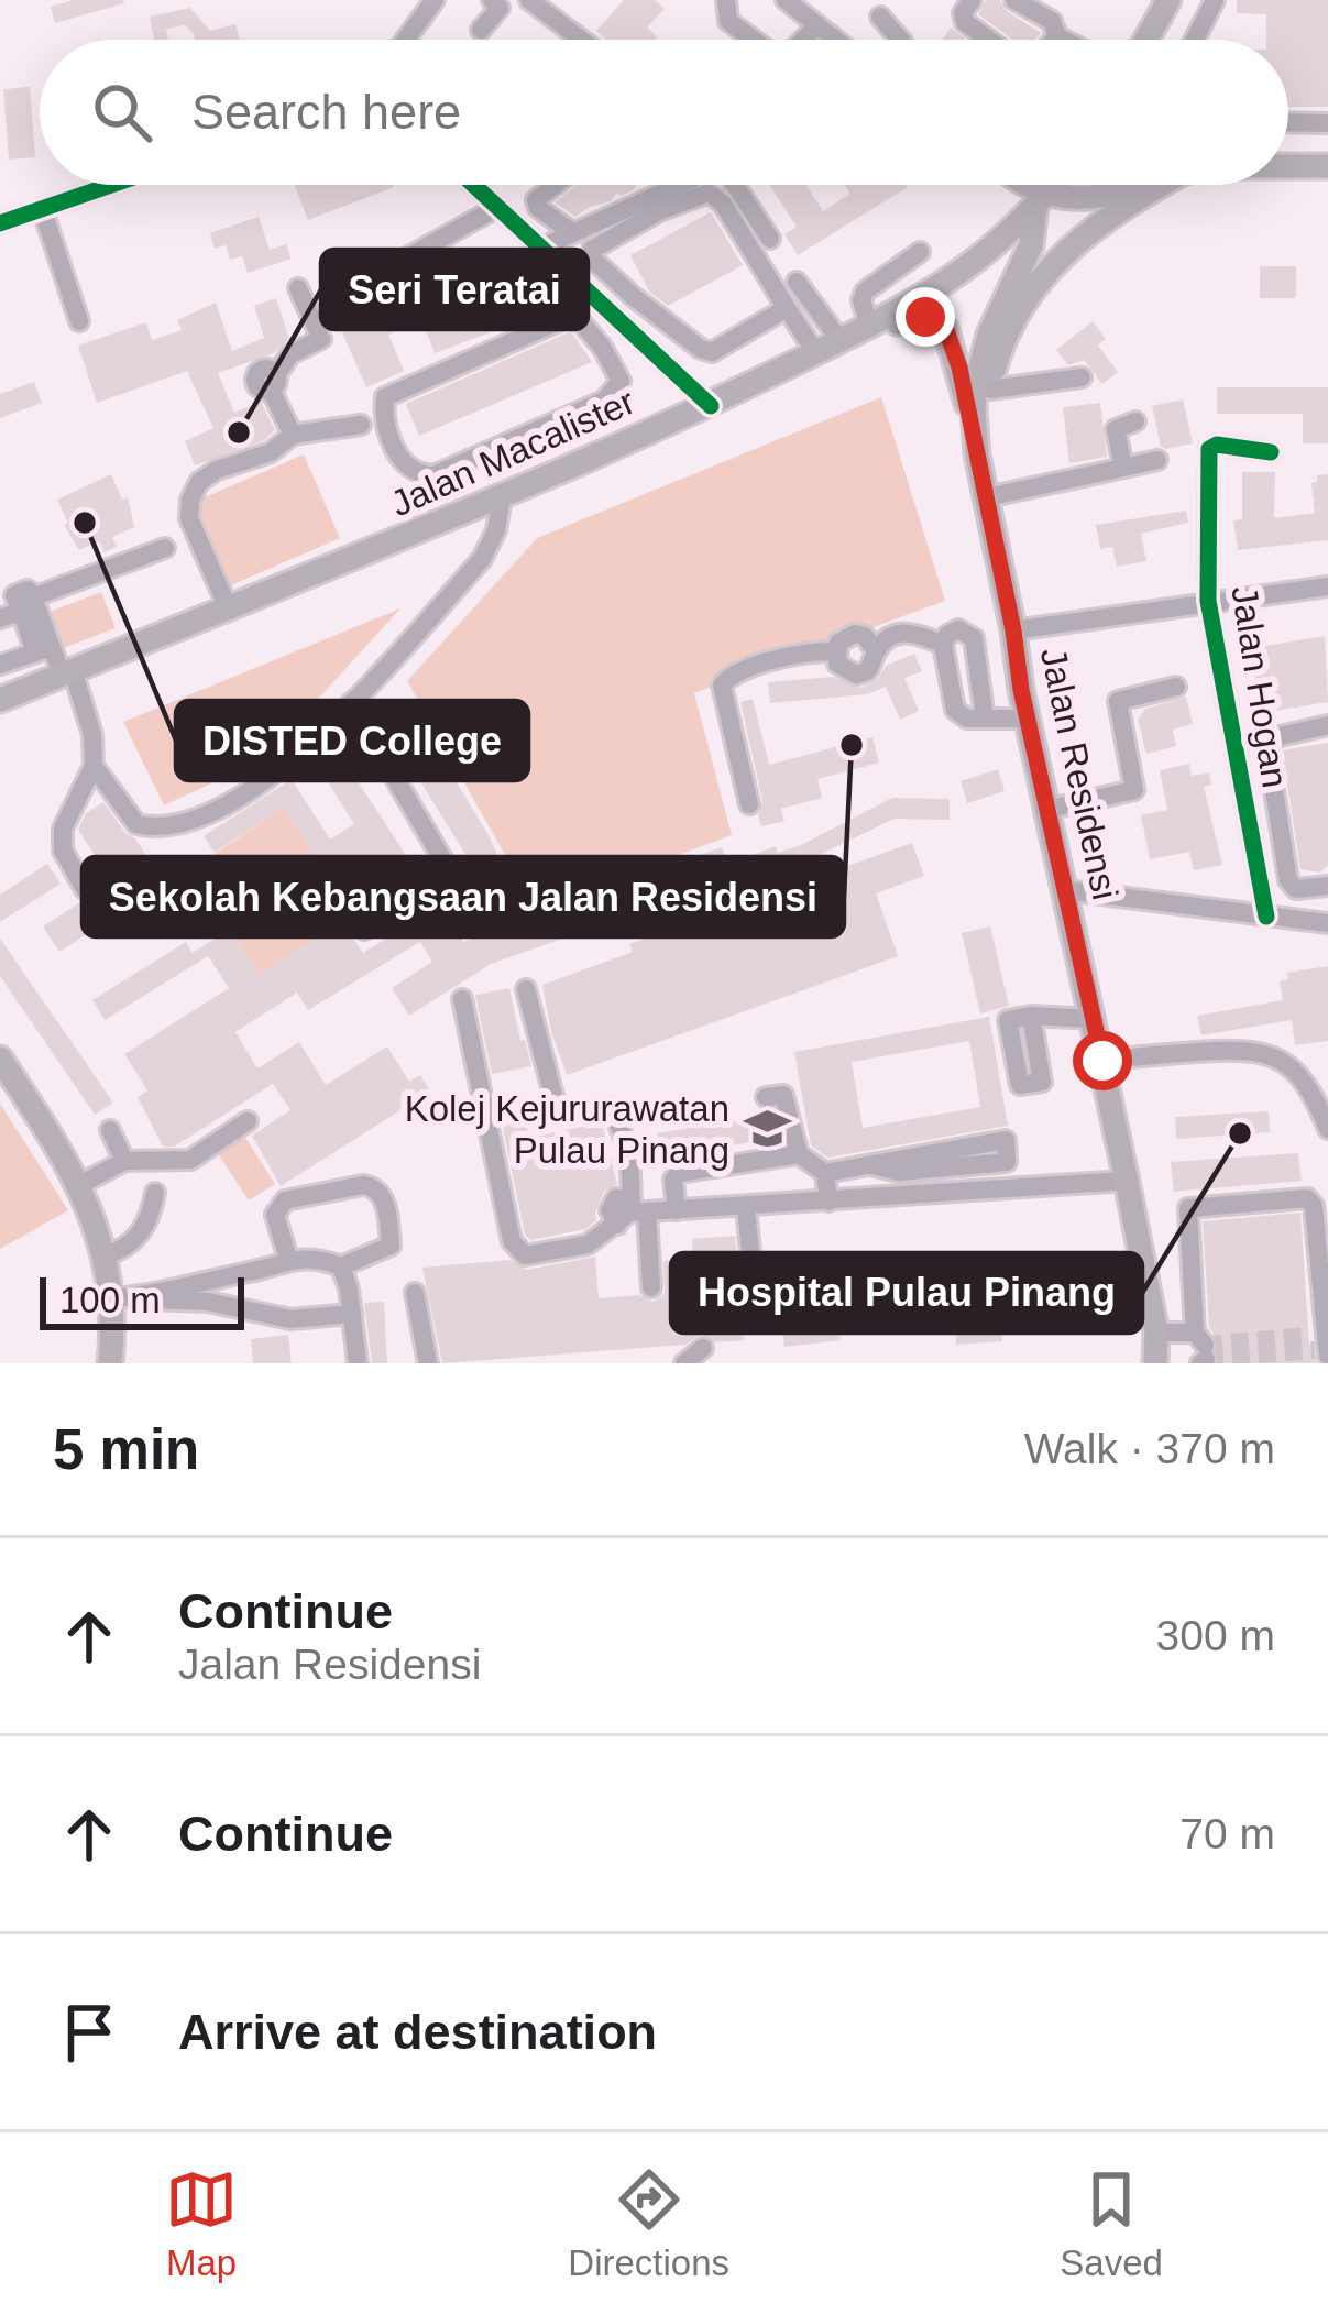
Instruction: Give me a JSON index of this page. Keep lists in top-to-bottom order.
{
  "streets": {
    "main road": ["Jalan Macalister", "Jalan Residensi"],
    "street": ["Jalan Hogan"]
  },
  "crossings": [
    ["Jalan Macalister", "Jalan Residensi"]
  ],
  "places": {
    "other": [
      "Seri Teratai",
      "DISTED College",
      "Sekolah Kebangsaan Jalan Residensi",
      "Hospital Pulau Pinang"
    ],
    "school or university": ["Kolej Kejururawatan Pulau Pinang"]
  },
  "scale_bar": "100 m",
  "page": {
    "search": "Search here",
    "scale": "100 m",
    "heading": ["5 min", "Walk · 370 m"],
    "list": [
      ["Continue", "Jalan Residensi", "300 m"],
      ["Continue", "70 m"],
      "Arrive at destination"
    ],
    "nav": ["Map", "Directions", "Saved"]
  }
}
